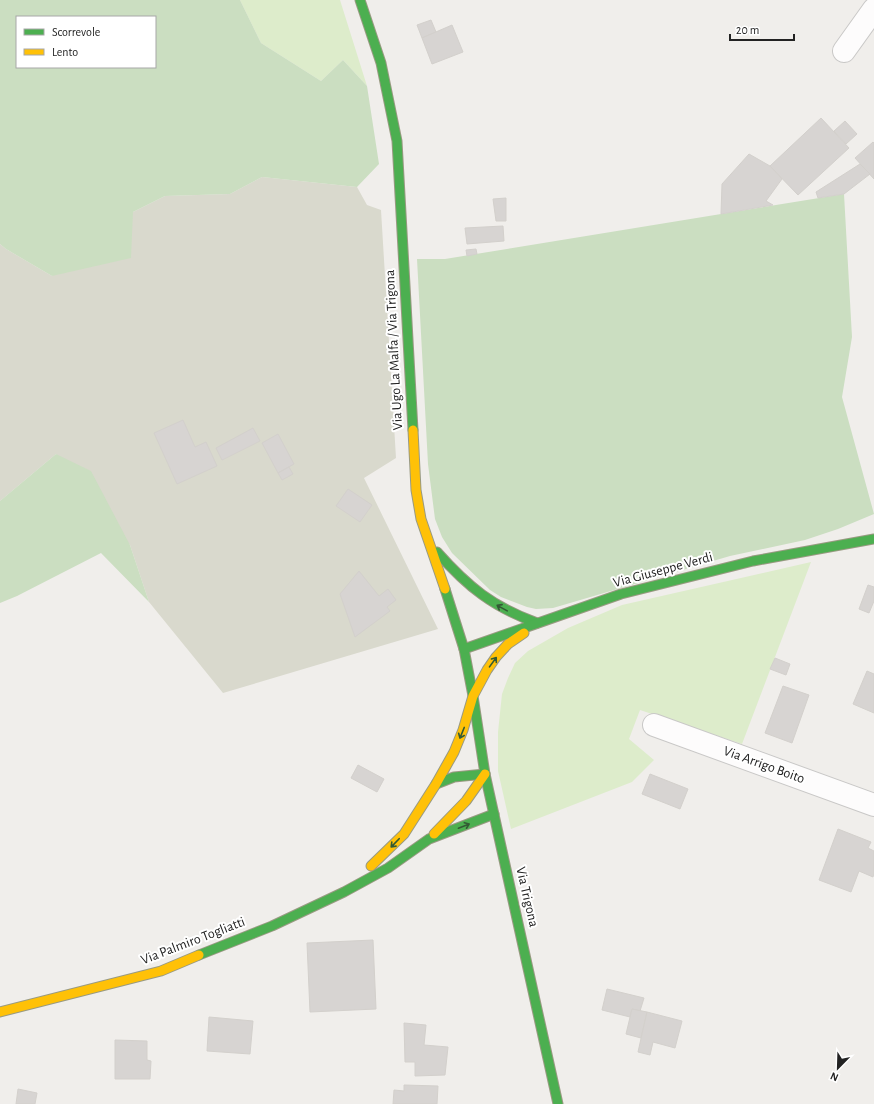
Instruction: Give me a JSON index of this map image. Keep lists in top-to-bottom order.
{
  "streets": {
    "street": [
      "Via Ugo La Malfa / Via Trigona",
      "Via Giuseppe Verdi",
      "Via Arrigo Boito",
      "Via Trigona",
      "Via Palmiro Togliatti"
    ]
  },
  "crossings": [
    ["Via Ugo La Malfa / Via Trigona", "Via Giuseppe Verdi"],
    ["Via Ugo La Malfa / Via Trigona", "Via Trigona"]
  ],
  "legend": ["Scorrevole", "Lento"],
  "scale_bar": "20 m",
  "north": "bottom left"
}
